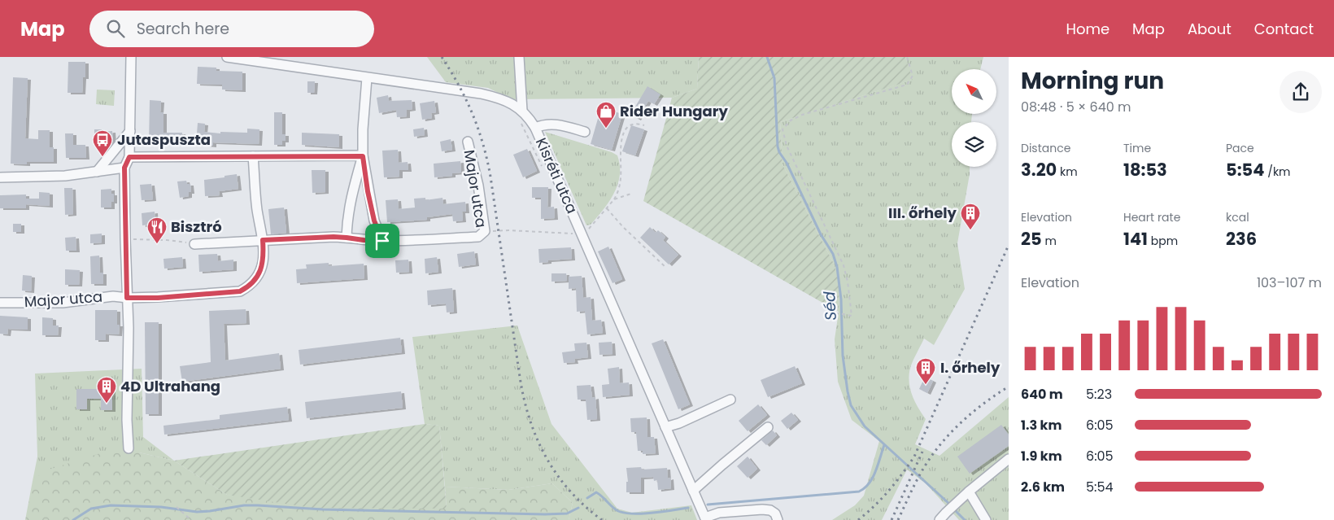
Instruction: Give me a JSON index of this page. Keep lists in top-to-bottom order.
{
  "streets": {
    "street": ["Kisréti utca", "Major utca"]
  },
  "water": ["Séd"],
  "places": {
    "shop": ["Rider Hungary"],
    "bus stop": ["Jutaspuszta"],
    "building": ["III. őrhely", "I. őrhely", "4D Ultrahang"],
    "restaurant": ["Bisztró"]
  },
  "north": "top left",
  "page": {
    "header": "Map",
    "search": "Search here",
    "nav": [
      "Home",
      "Map",
      "About",
      "Contact"
    ],
    "heading": ["Morning run", "08:48 · 5 × 640 m"],
    "stats": [
      ["Distance", "3.20 km"],
      ["Time", "18:53"],
      ["Pace", "5:54 /km"],
      ["Elevation", "25 m"],
      ["Heart rate", "141 bpm"],
      ["kcal", "236"]
    ],
    "chart": ["Elevation", "103–107 m"],
    "list": [
      {
        "name": "640 m",
        "note": "5:23"
      },
      {
        "name": "1.3 km",
        "note": "6:05"
      },
      {
        "name": "1.9 km",
        "note": "6:05"
      },
      {
        "name": "2.6 km",
        "note": "5:54"
      }
    ]
  }
}
